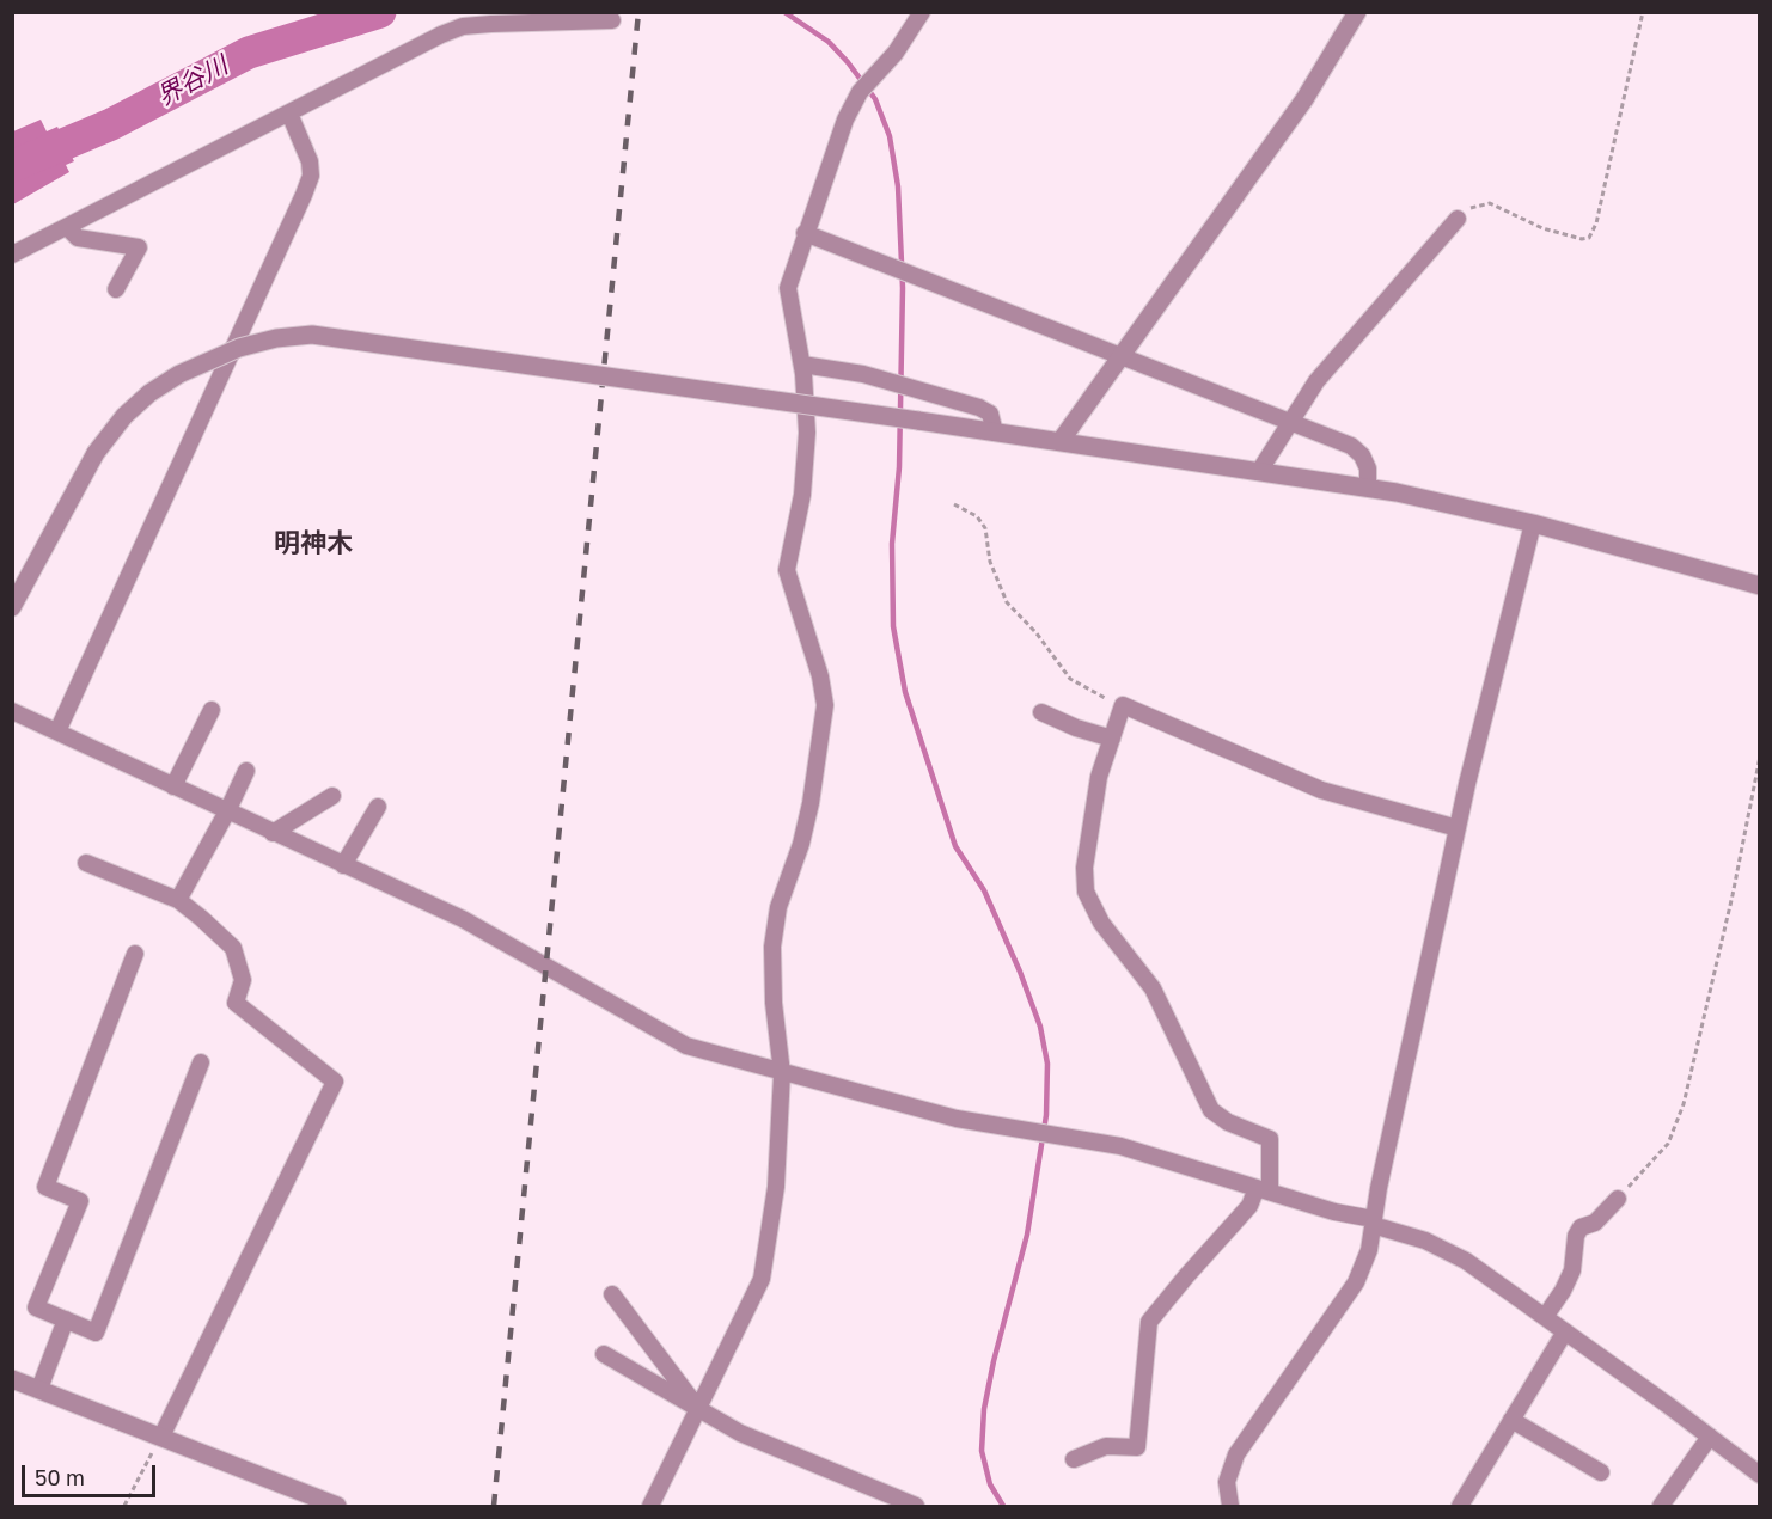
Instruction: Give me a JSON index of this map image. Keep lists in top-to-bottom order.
{
  "districts": ["明神木"],
  "water": ["界谷川"],
  "scale_bar": "50 m"
}
